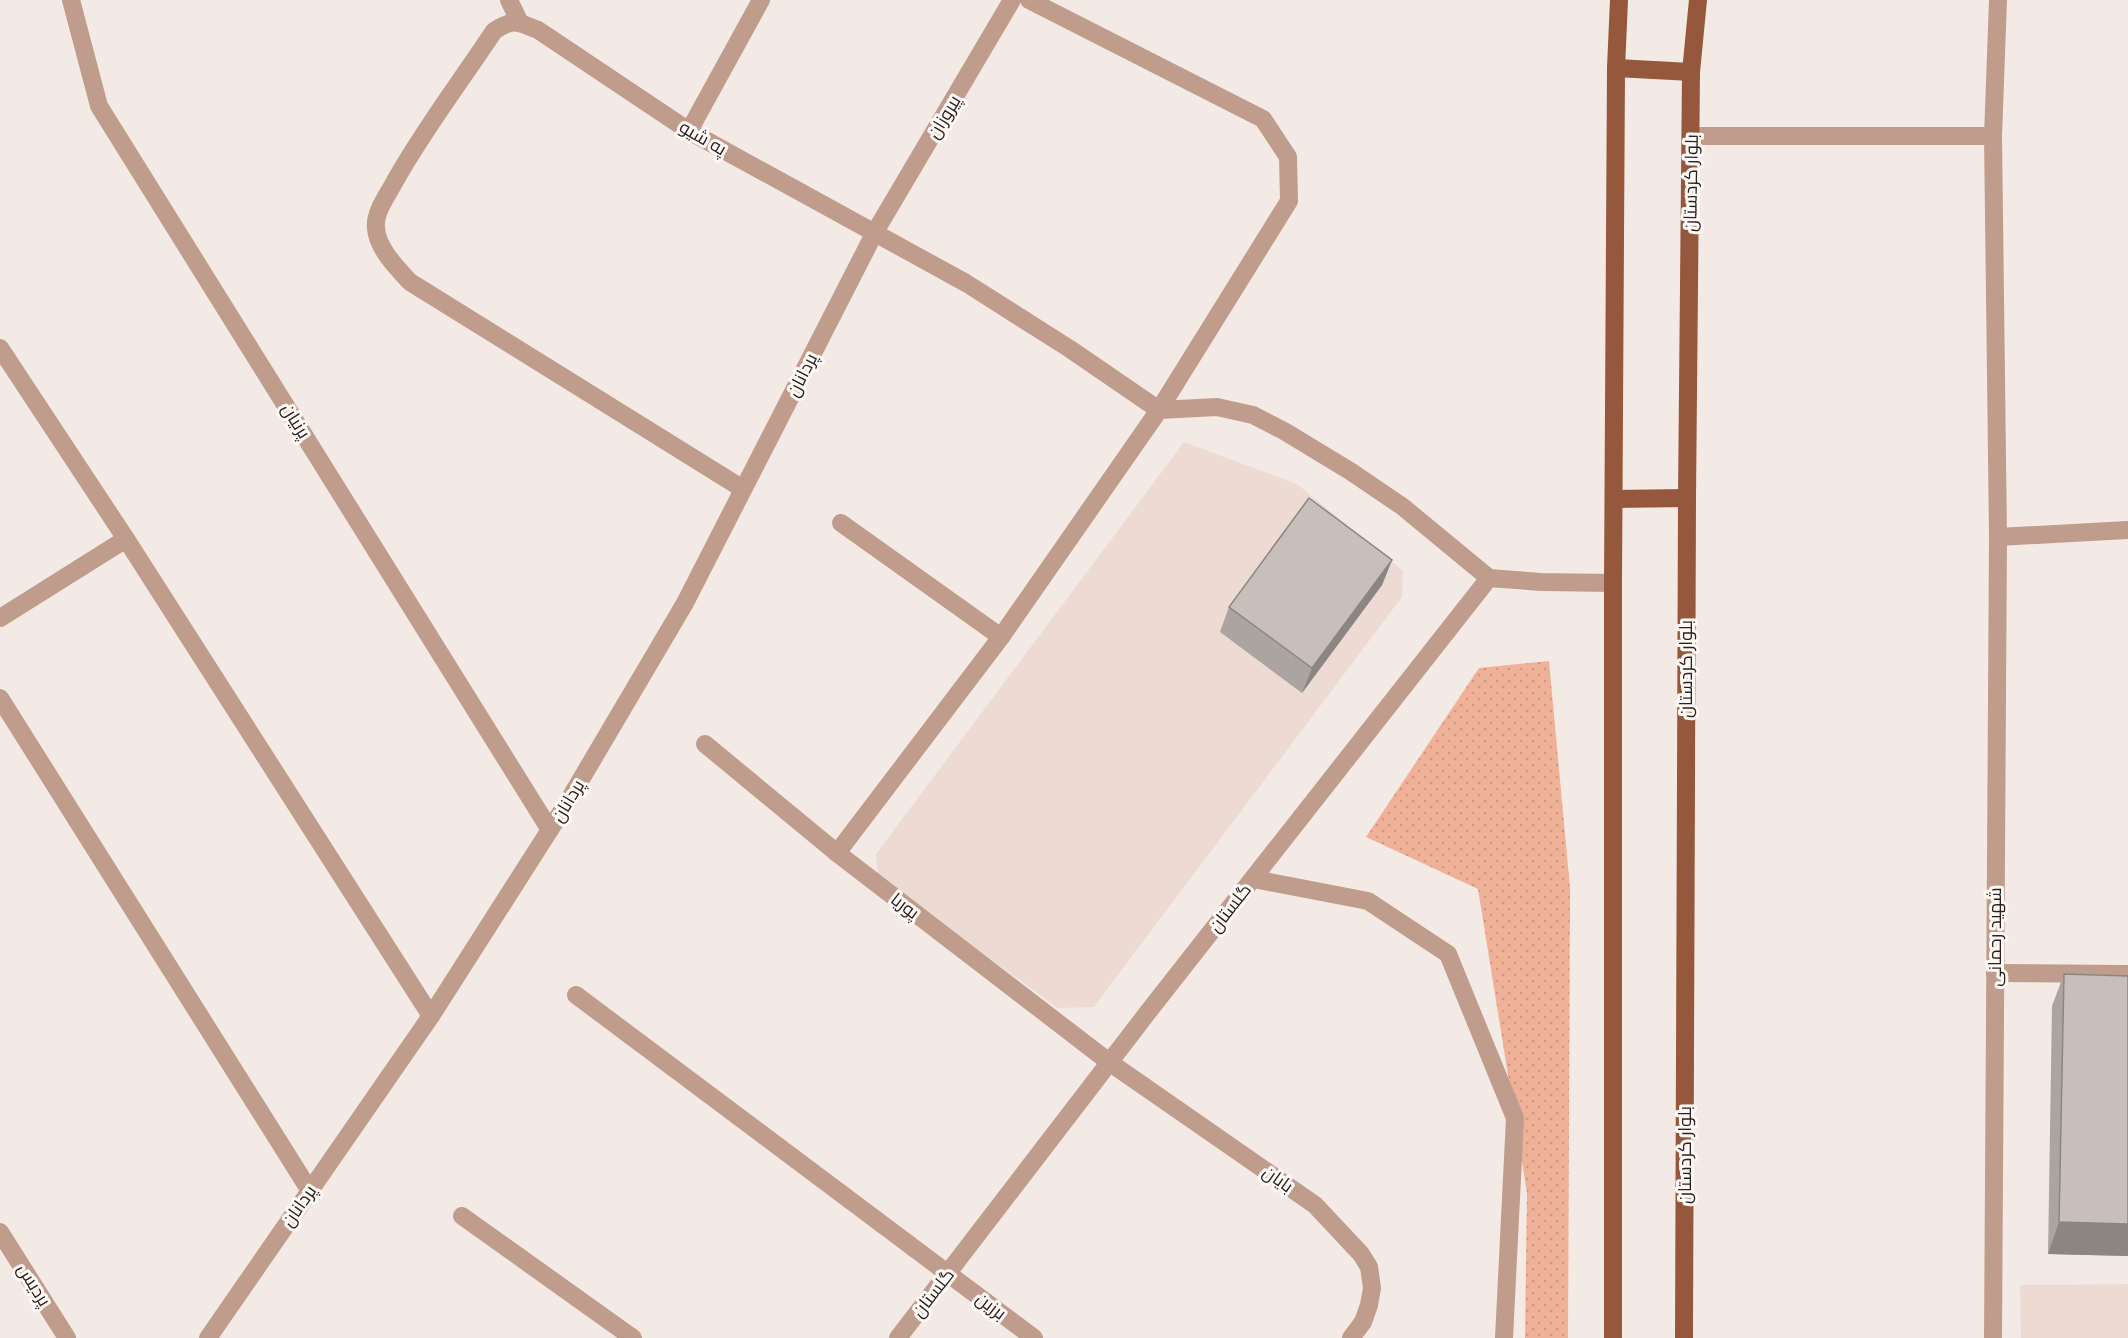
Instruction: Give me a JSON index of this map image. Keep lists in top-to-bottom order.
{
  "streets": {
    "main road": ["بلوار کردستان"],
    "street": [
      "پیروزان",
      "په شیو",
      "پردانان",
      "پرنیان",
      "پوریا",
      "گلستان",
      "شهید رحمانی",
      "بایان",
      "پردیس",
      "برزین"
    ]
  },
  "crossings": [
    ["پیروزان", "په شیو"],
    ["پیروزان", "پردانان"],
    ["په شیو", "پردانان"],
    ["پردانان", "پرنیان"],
    ["پوریا", "گلستان"],
    ["پوریا", "بایان"],
    ["گلستان", "بایان"],
    ["گلستان", "برزین"]
  ]
}
